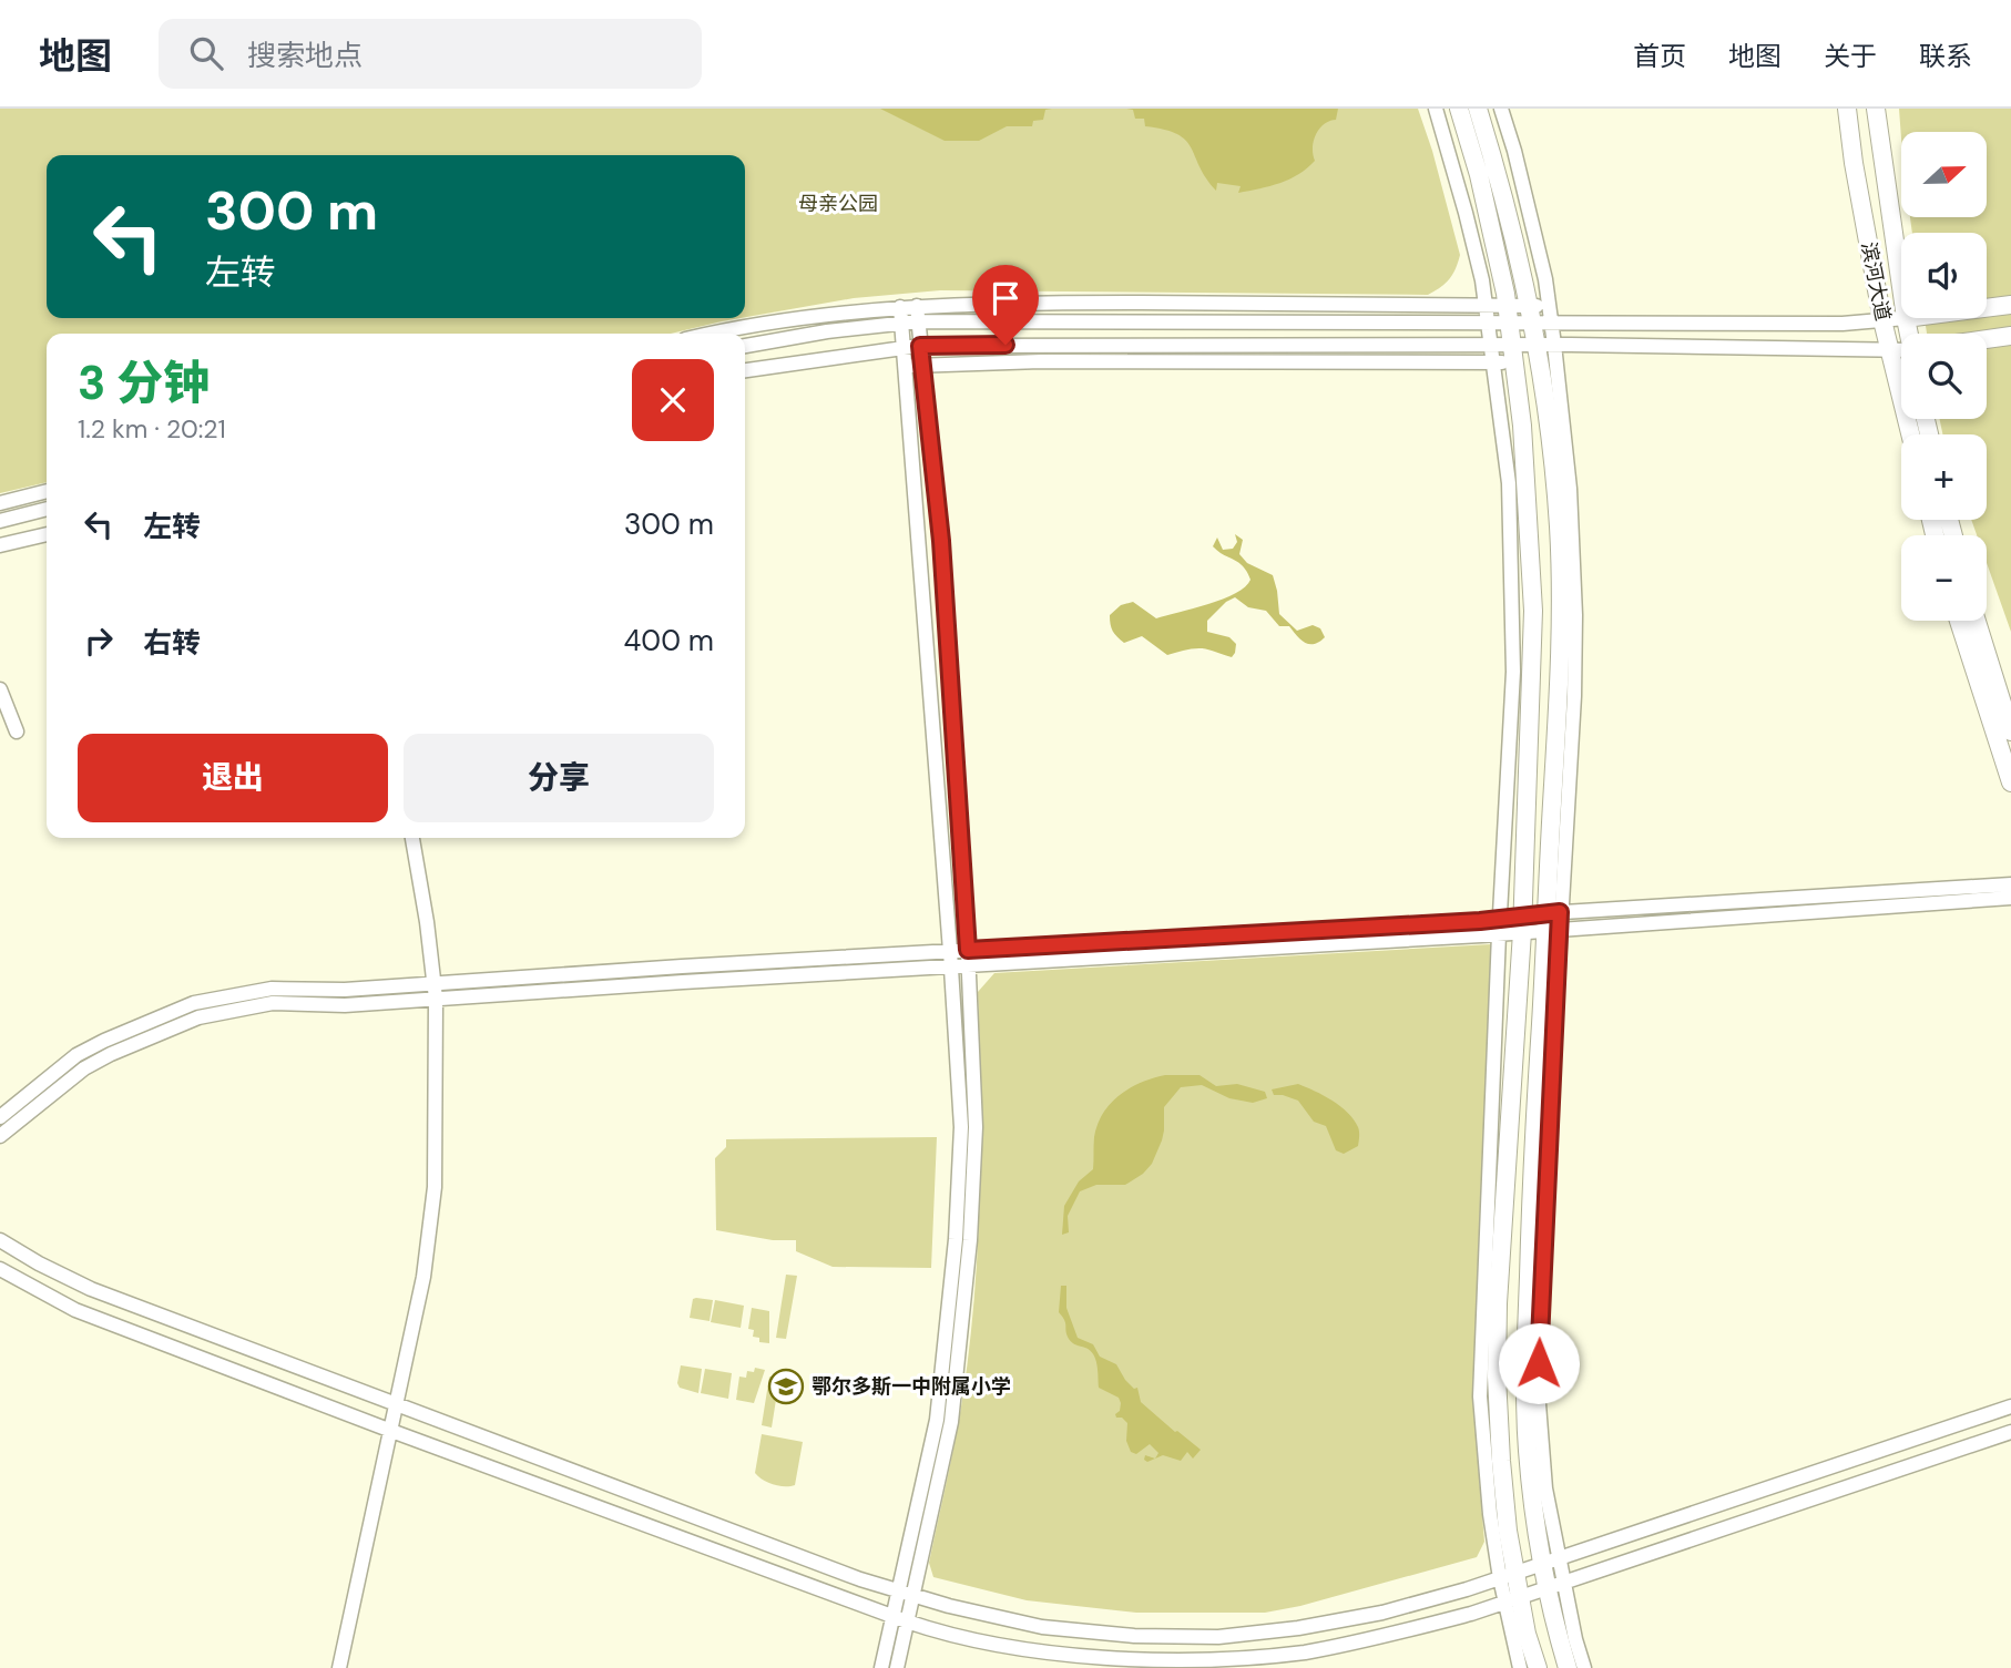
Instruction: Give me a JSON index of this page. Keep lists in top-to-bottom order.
{
  "streets": {
    "main road": ["滨河大道"]
  },
  "parks": ["母亲公园"],
  "places": {
    "school or university": ["鄂尔多斯一中附属小学"]
  },
  "north": "right",
  "page": {
    "header": "地图",
    "search": "搜索地点",
    "nav": [
      "首页",
      "地图",
      "关于",
      "联系"
    ],
    "map_buttons": ["+", "−"],
    "turn": ["300 m", "左转"],
    "heading": ["3 分钟", "1.2 km · 20:21"],
    "list": [
      {
        "name": "左转",
        "value": "300 m"
      },
      {
        "name": "右转",
        "value": "400 m"
      }
    ],
    "buttons": ["退出", "分享"]
  }
}
